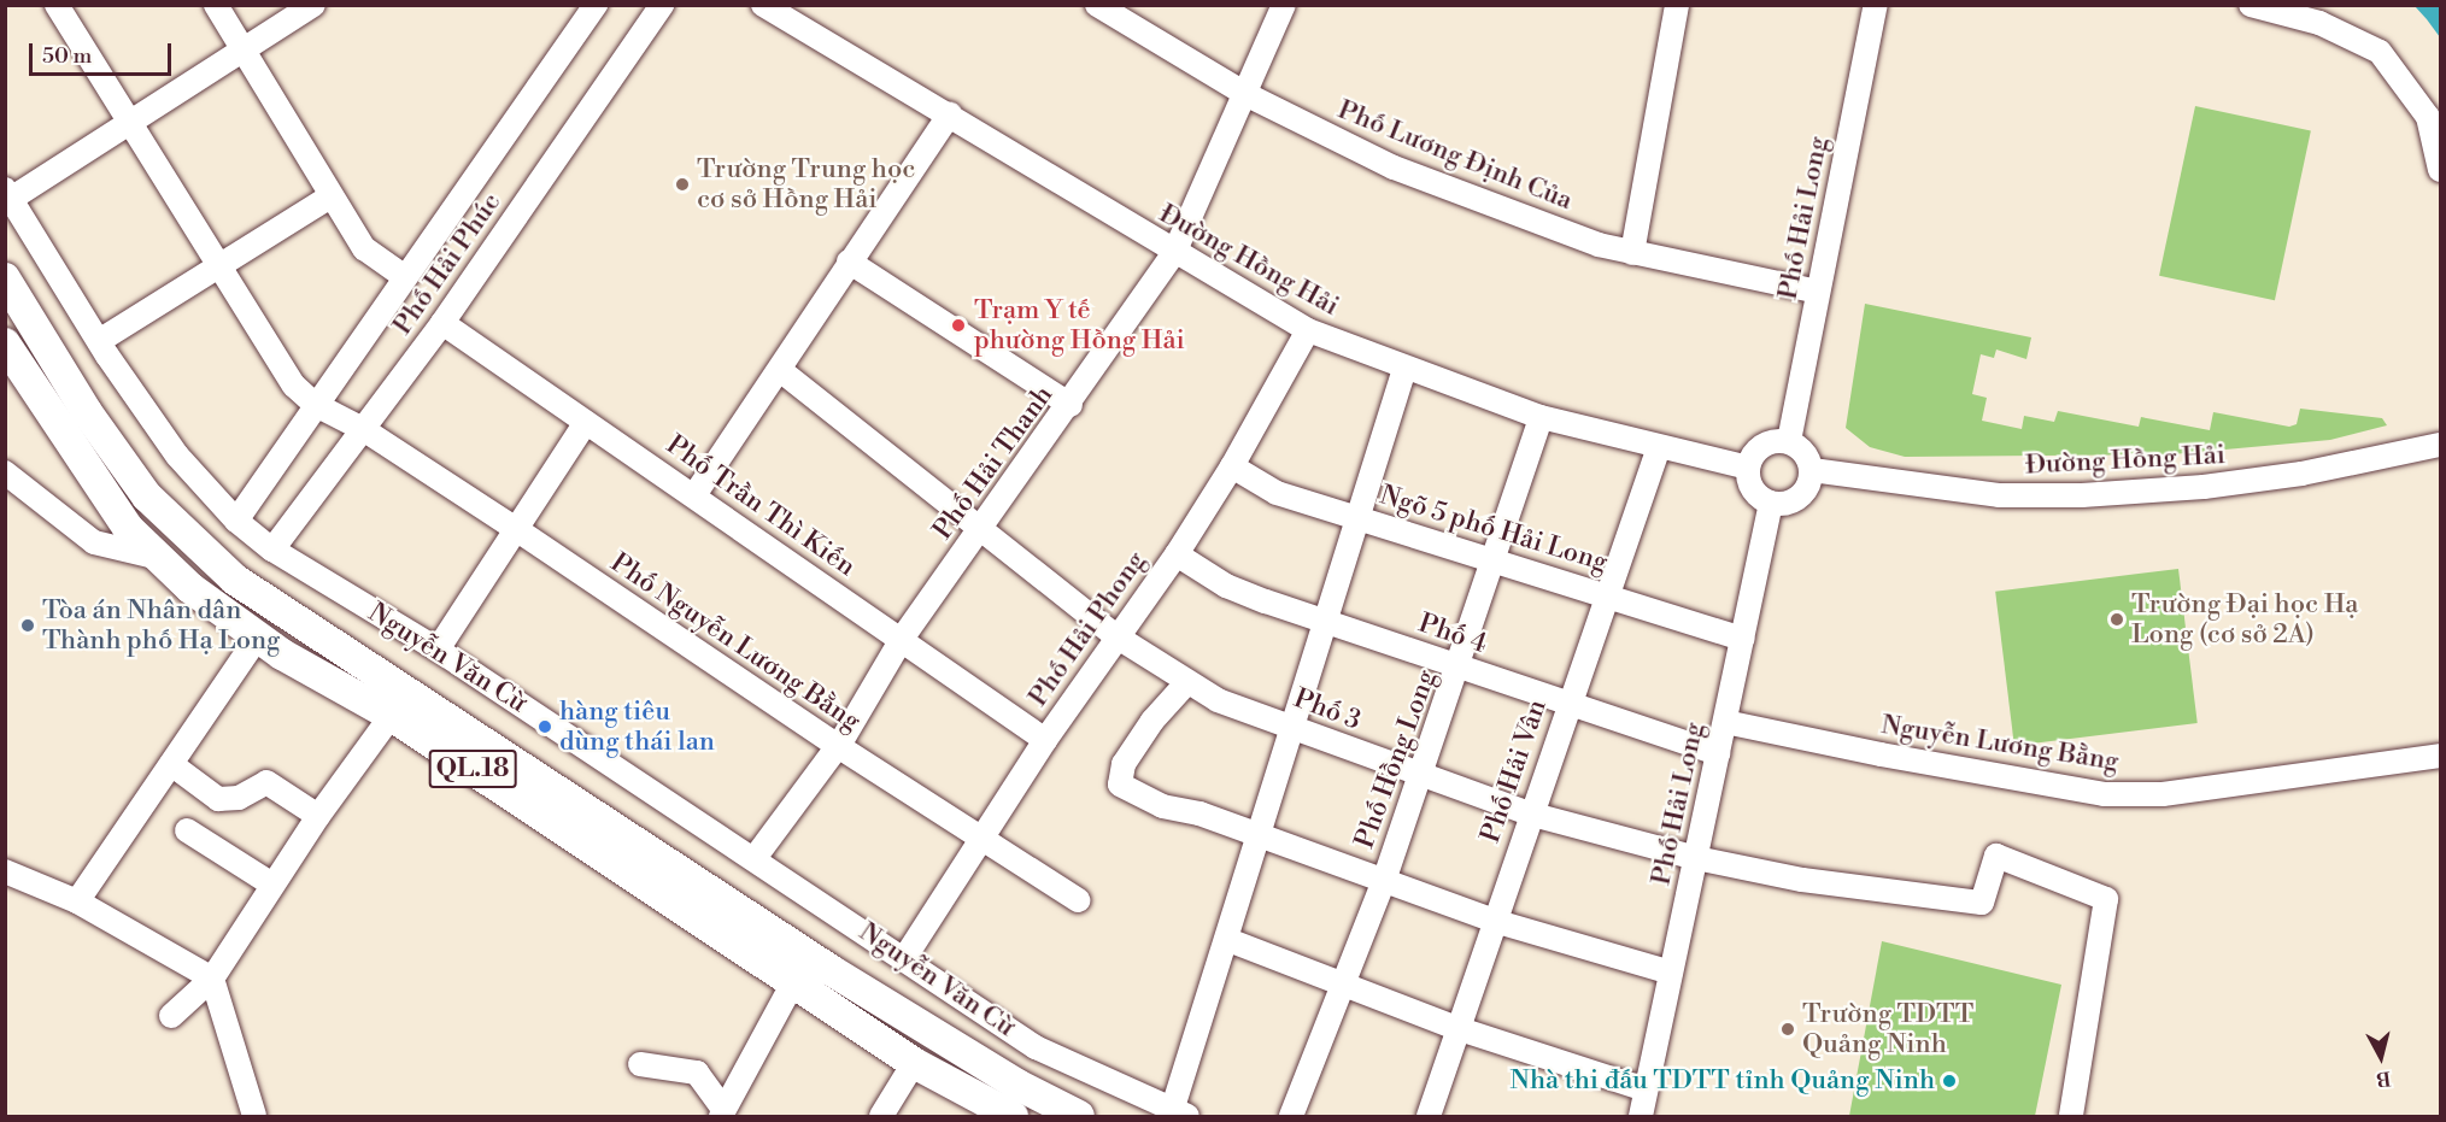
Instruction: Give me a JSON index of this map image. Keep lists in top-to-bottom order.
{
  "streets": {
    "main road": ["Nguyễn Văn Cừ", "QL.18"],
    "street": [
      "Phố Lương Định Của",
      "Phố Hải Long",
      "Đường Hồng Hải",
      "Phố Hải Phúc",
      "Phố Hải Thanh",
      "Phố Trần Thì Kiến",
      "Ngõ 5 phố Hải Long",
      "Phố Hải Phong",
      "Phố 4",
      "Phố Nguyễn Lương Bằng",
      "Phố 3",
      "Nguyễn Lương Bằng",
      "Phố Hồng Long",
      "Phố Hải Vân"
    ]
  },
  "crossings": [
    ["Phố Lương Định Của", "Phố Hải Long"],
    ["Phố Lương Định Của", "Phố Hải Thanh"],
    ["Phố Hải Long", "Đường Hồng Hải"],
    ["Phố Hải Long", "Ngõ 5 phố Hải Long"],
    ["Phố Hải Long", "Phố 4"],
    ["Phố Hải Long", "Phố 3"],
    ["Phố Hải Long", "Nguyễn Lương Bằng"],
    ["Đường Hồng Hải", "Phố Hải Thanh"],
    ["Đường Hồng Hải", "Phố Hải Phong"],
    ["Đường Hồng Hải", "Phố Hồng Long"],
    ["Đường Hồng Hải", "Phố Hải Vân"],
    ["Phố Hải Phúc", "Phố Trần Thì Kiến"],
    ["Phố Hải Phúc", "Phố Nguyễn Lương Bằng"],
    ["Phố Hải Phúc", "Nguyễn Văn Cừ"],
    ["Phố Hải Thanh", "Phố Trần Thì Kiến"],
    ["Phố Hải Thanh", "Phố Nguyễn Lương Bằng"],
    ["Phố Hải Thanh", "Nguyễn Văn Cừ"],
    ["Phố Hải Thanh", "Phố 3"],
    ["Phố Trần Thì Kiến", "Phố Hải Phong"],
    ["Ngõ 5 phố Hải Long", "Phố Hải Phong"],
    ["Ngõ 5 phố Hải Long", "Phố Hồng Long"],
    ["Ngõ 5 phố Hải Long", "Phố Hải Vân"],
    ["Phố Hải Phong", "Phố 4"],
    ["Phố Hải Phong", "Phố Nguyễn Lương Bằng"],
    ["Phố Hải Phong", "Nguyễn Văn Cừ"],
    ["Phố Hải Phong", "Phố 3"],
    ["Phố 4", "Phố Hồng Long"],
    ["Phố 4", "Phố Hải Vân"],
    ["Phố 3", "Phố Hồng Long"],
    ["Phố 3", "Phố Hải Vân"]
  ],
  "places": [
    "Trường Trung học cơ sở Hồng Hải",
    "Trạm Y tế phường Hồng Hải",
    "Trường Đại học Hạ Long (cơ sở 2A)",
    "Tòa án Nhân dân Thành phố Hạ Long",
    "hàng tiêu dùng thái lan",
    "Trường TDTT Quảng Ninh",
    "Nhà thi đấu TDTT tỉnh Quảng Ninh"
  ],
  "scale_bar": "50 m",
  "north": "bottom"
}
